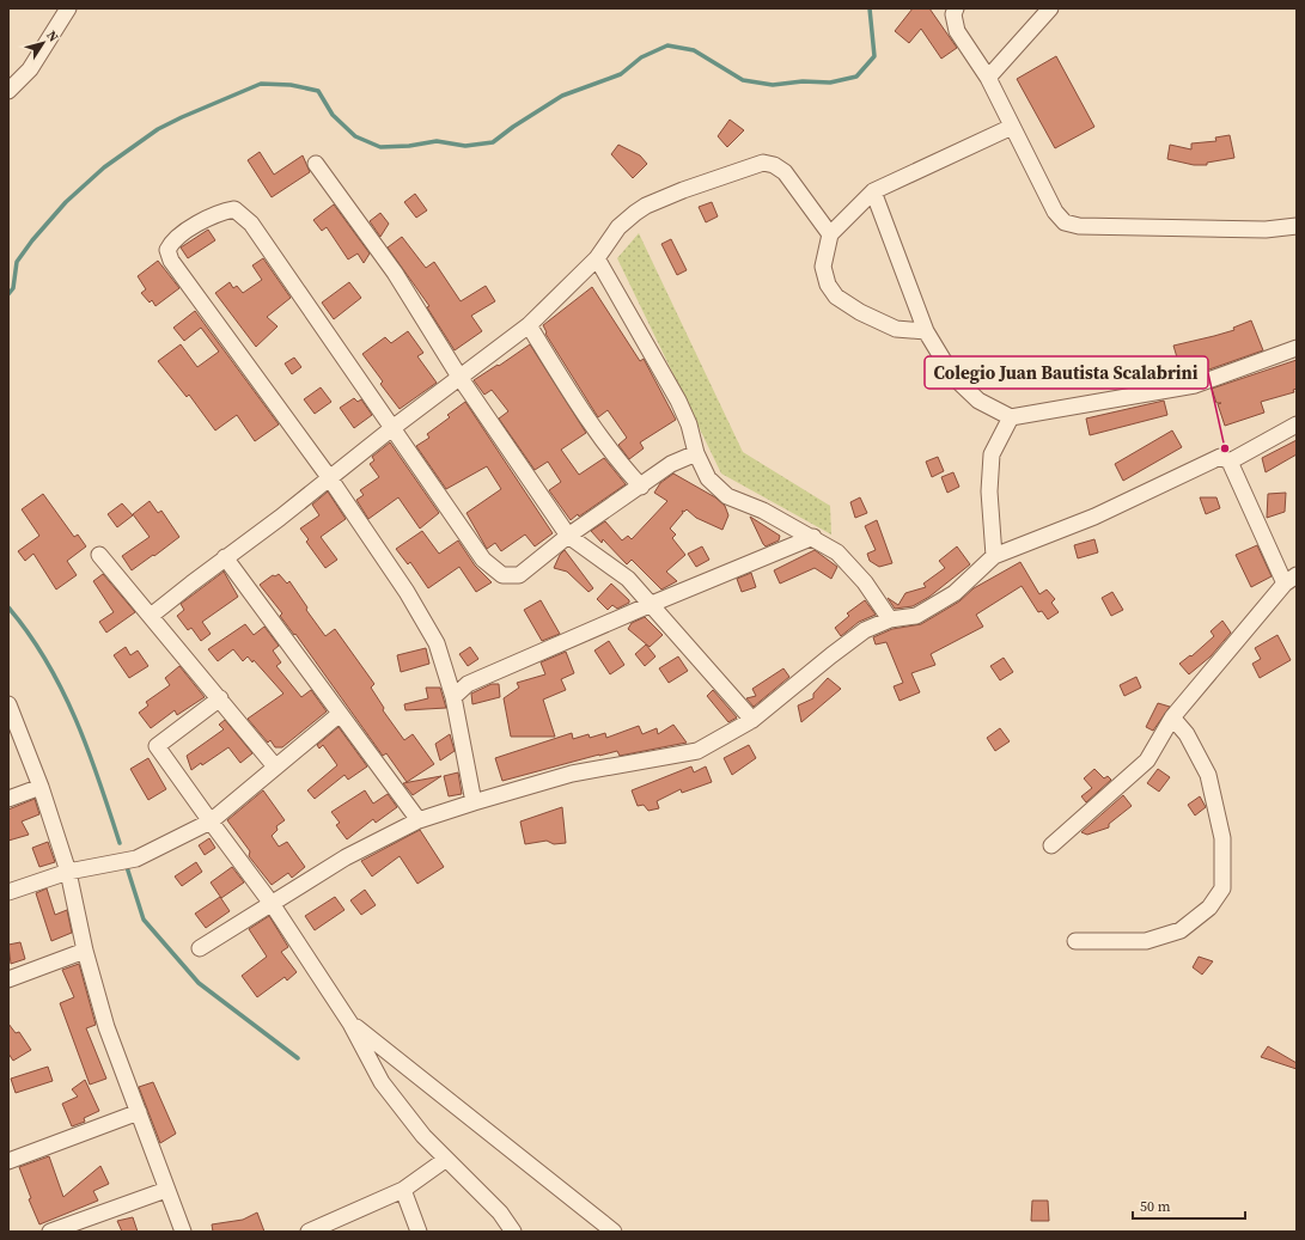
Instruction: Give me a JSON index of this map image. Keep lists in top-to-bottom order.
{
  "places": ["Colegio Juan Bautista Scalabrini"],
  "scale_bar": "50 m",
  "north": "top right"
}
